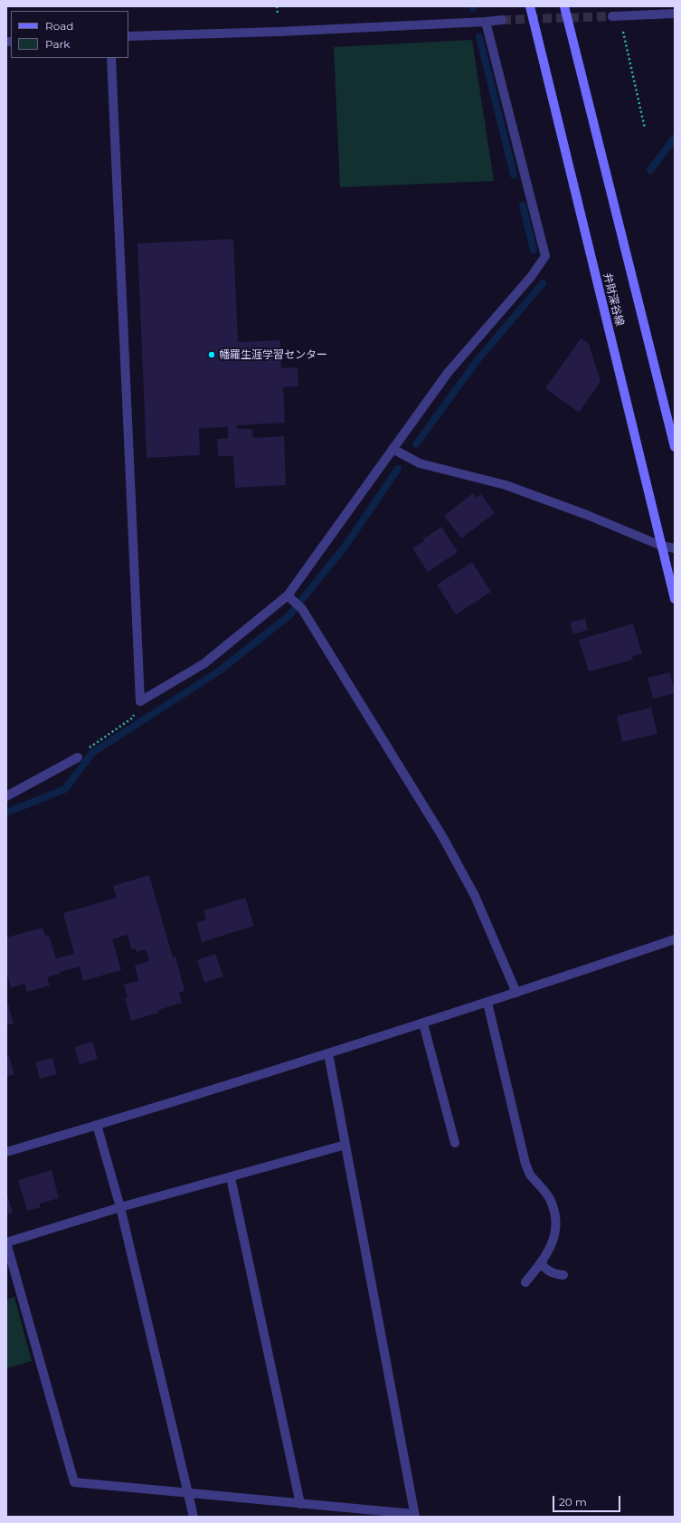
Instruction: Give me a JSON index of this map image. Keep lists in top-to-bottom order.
{
  "streets": {
    "main road": ["弁財深谷線"]
  },
  "places": ["幡羅生涯学習センター"],
  "legend": ["Road", "Park"],
  "scale_bar": "20 m"
}
